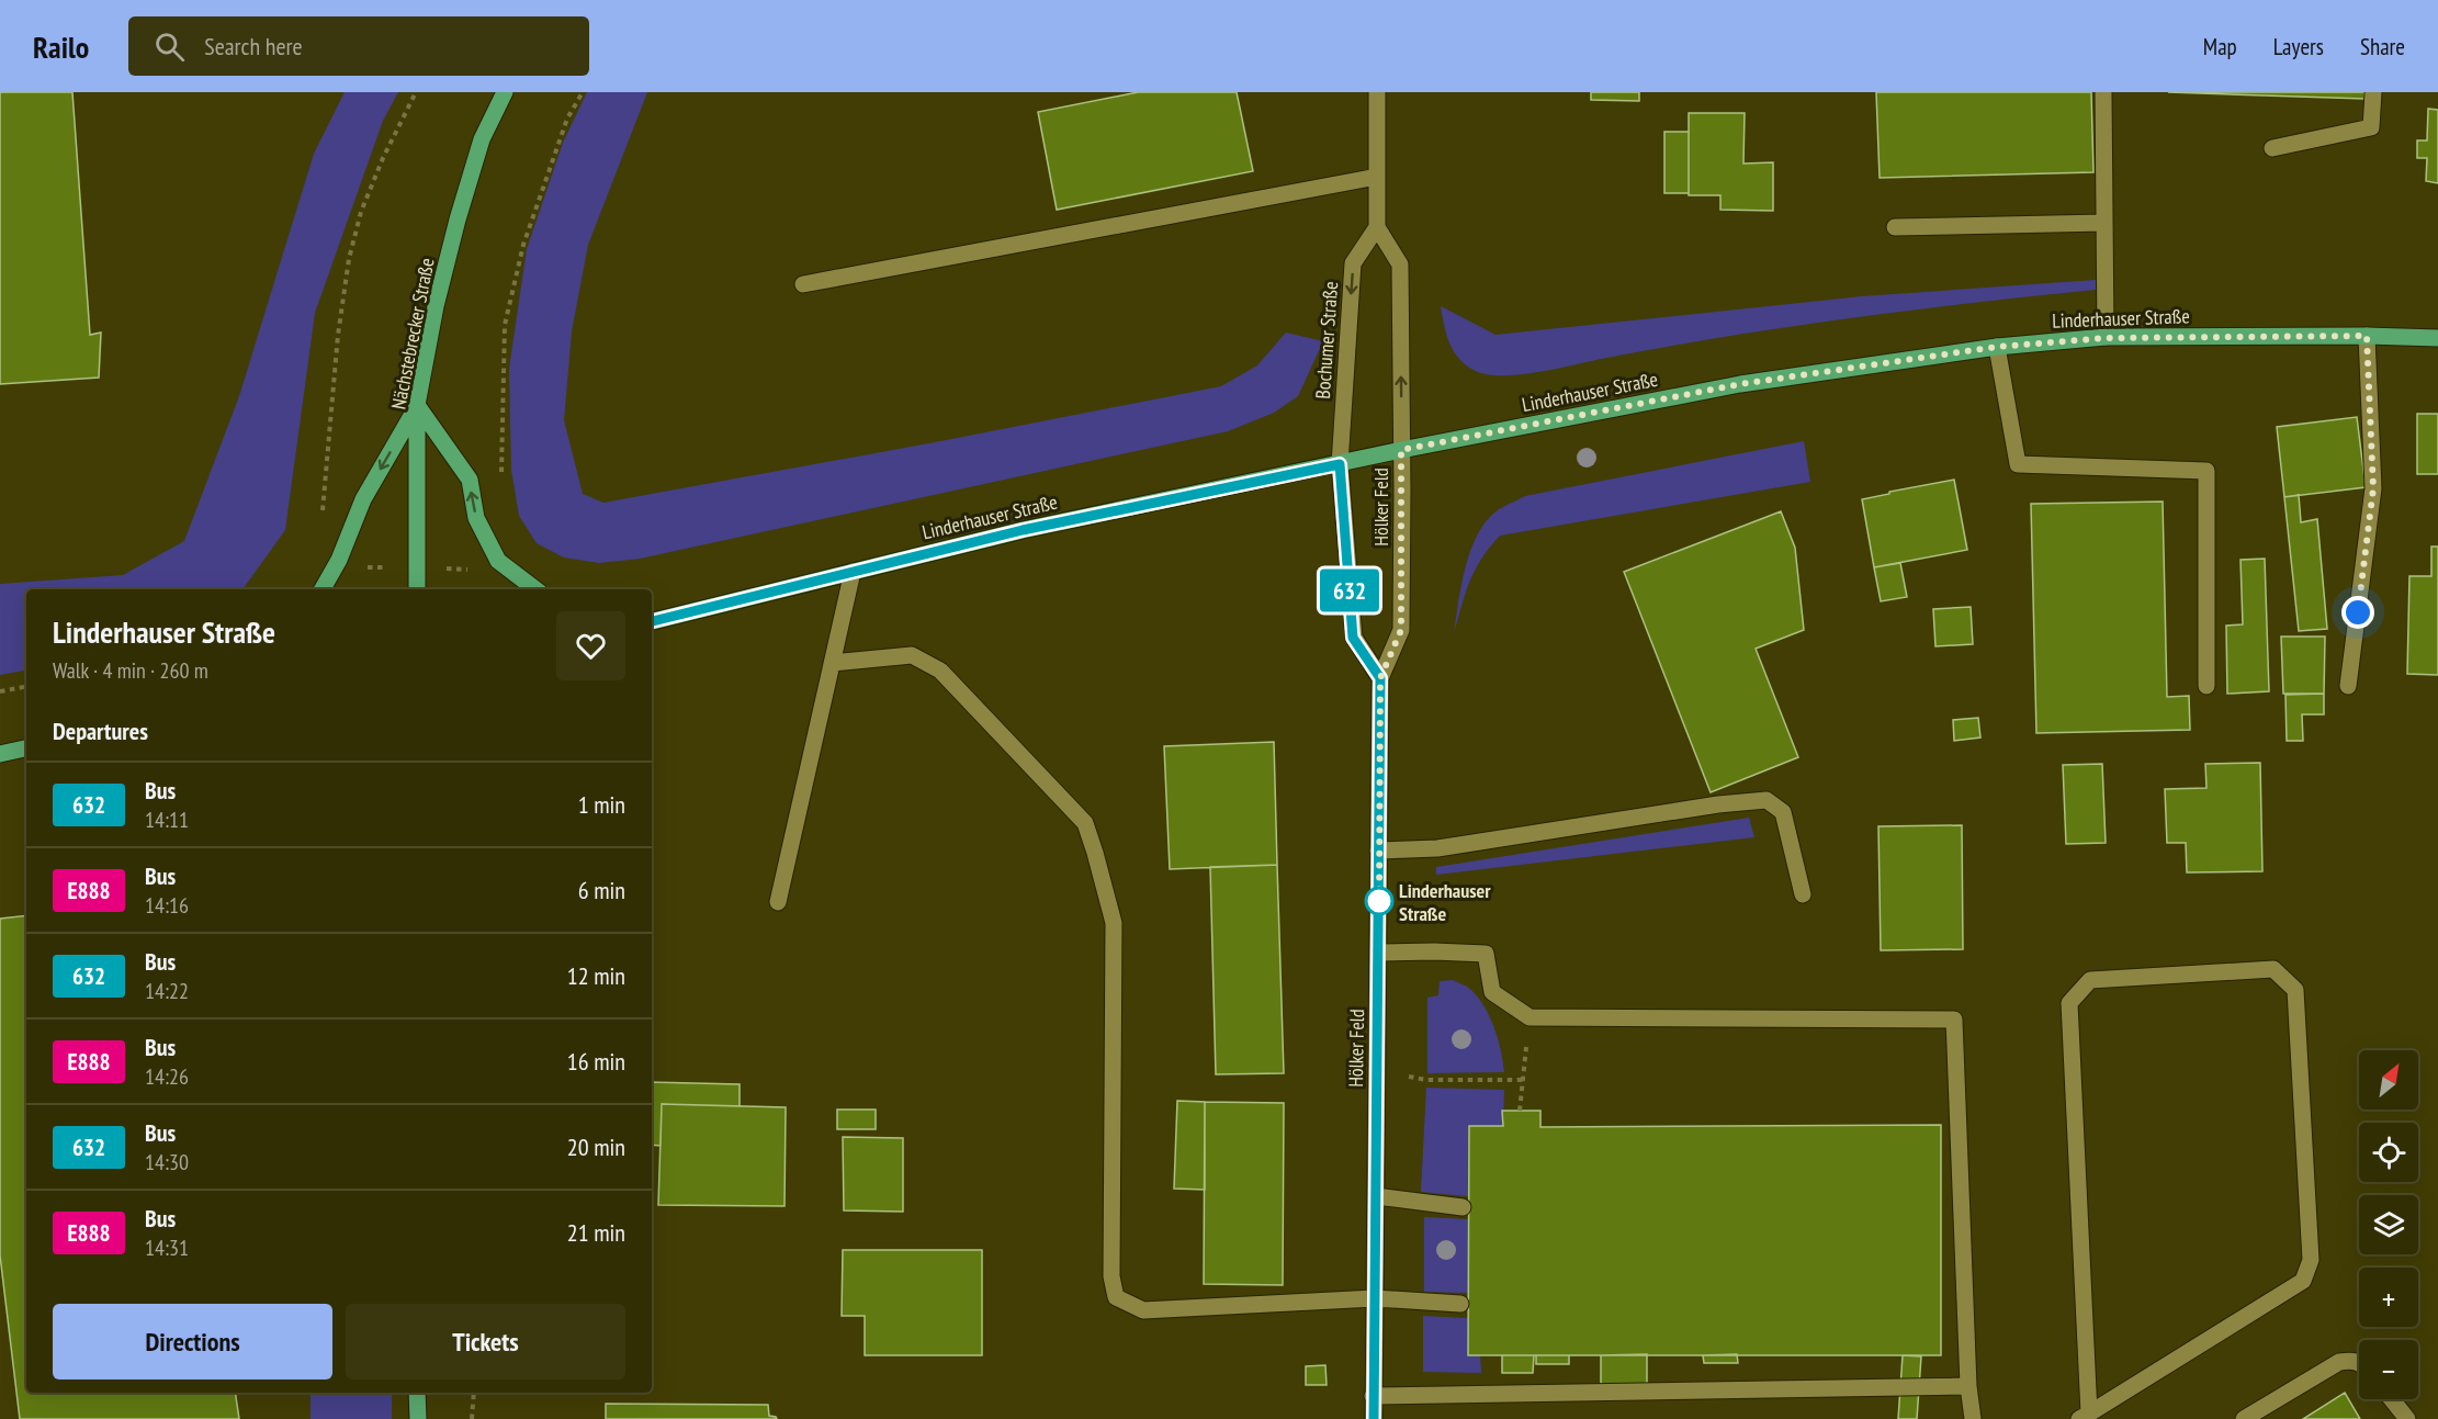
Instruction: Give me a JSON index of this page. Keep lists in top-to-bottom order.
{
  "streets": {
    "main road": ["Linderhauser Straße", "Nächstebrecker Straße"],
    "street": ["Bochumer Straße", "Hölker Feld"]
  },
  "crossings": [
    ["Linderhauser Straße", "Bochumer Straße"],
    ["Linderhauser Straße", "Hölker Feld"],
    ["Bochumer Straße", "Hölker Feld"]
  ],
  "places": ["Linderhauser Straße"],
  "lines": ["bus line 632"],
  "north": "top right",
  "page": {
    "header": "Railo",
    "search": "Search here",
    "nav": ["Map", "Layers", "Share"],
    "on_map": "632",
    "heading": [
      ["Linderhauser Straße", "Walk · 4 min · 260 m"],
      "Departures"
    ],
    "list": [
      {
        "mark": "632",
        "name": "Bus",
        "note": "14:11",
        "value": "1 min"
      },
      {
        "mark": "E888",
        "name": "Bus",
        "note": "14:16",
        "value": "6 min"
      },
      {
        "mark": "632",
        "name": "Bus",
        "note": "14:22",
        "value": "12 min"
      },
      {
        "mark": "E888",
        "name": "Bus",
        "note": "14:26",
        "value": "16 min"
      },
      {
        "mark": "632",
        "name": "Bus",
        "note": "14:30",
        "value": "20 min"
      },
      {
        "mark": "E888",
        "name": "Bus",
        "note": "14:31",
        "value": "21 min"
      }
    ],
    "map_buttons": ["+", "−"],
    "buttons": ["Directions", "Tickets"]
  }
}
